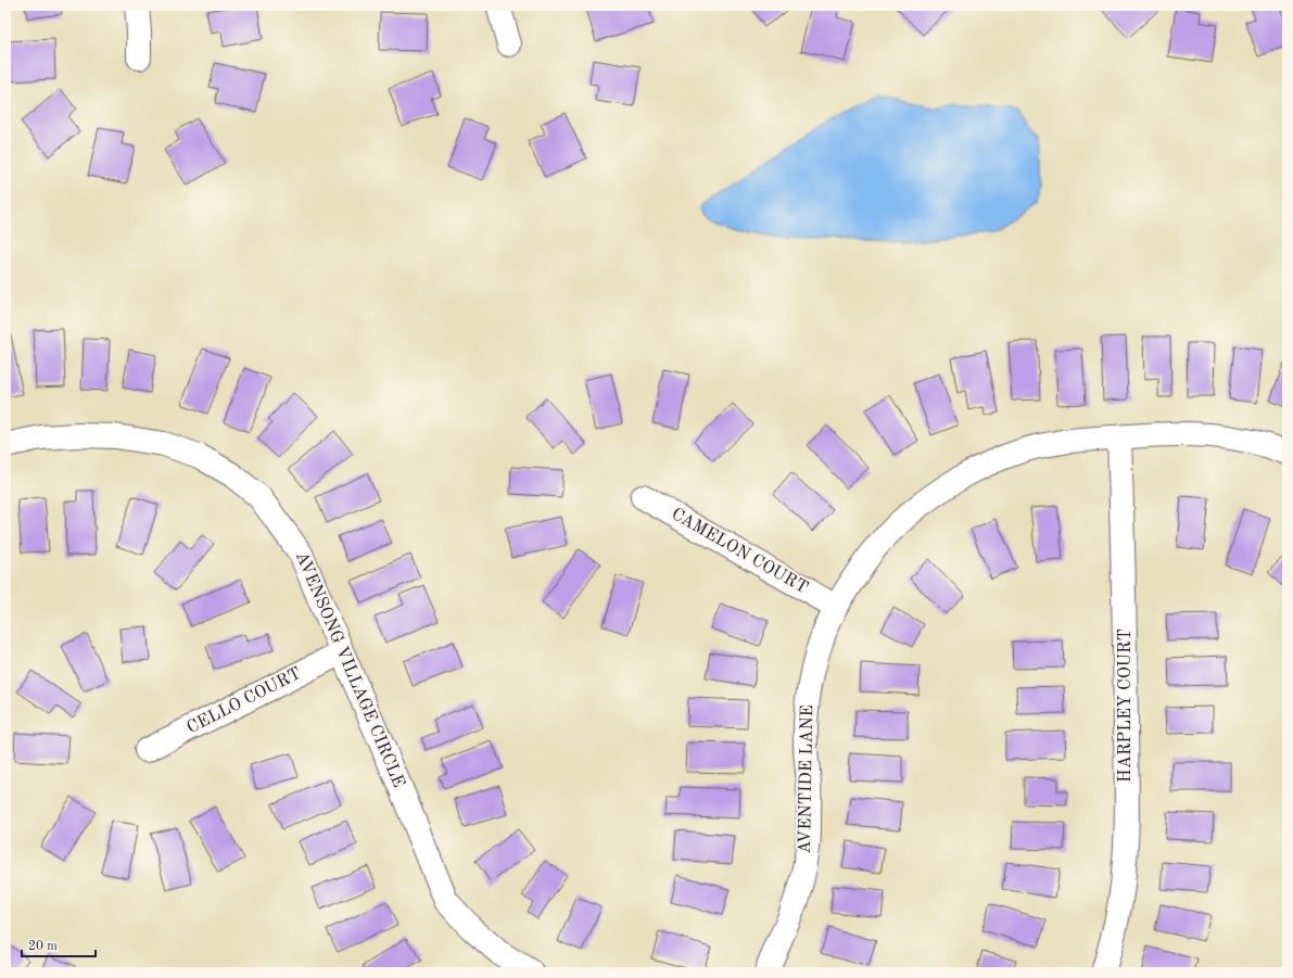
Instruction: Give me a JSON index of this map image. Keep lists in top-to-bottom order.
{
  "streets": {
    "street": [
      "CAMELON COURT",
      "AVENSONG VILLAGE CIRCLE",
      "CELLO COURT",
      "HARPLEY COURT",
      "AVENTIDE LANE"
    ]
  },
  "crossings": [
    ["CAMELON COURT", "AVENTIDE LANE"],
    ["AVENSONG VILLAGE CIRCLE", "CELLO COURT"],
    ["HARPLEY COURT", "AVENTIDE LANE"]
  ],
  "scale_bar": "20 m"
}
